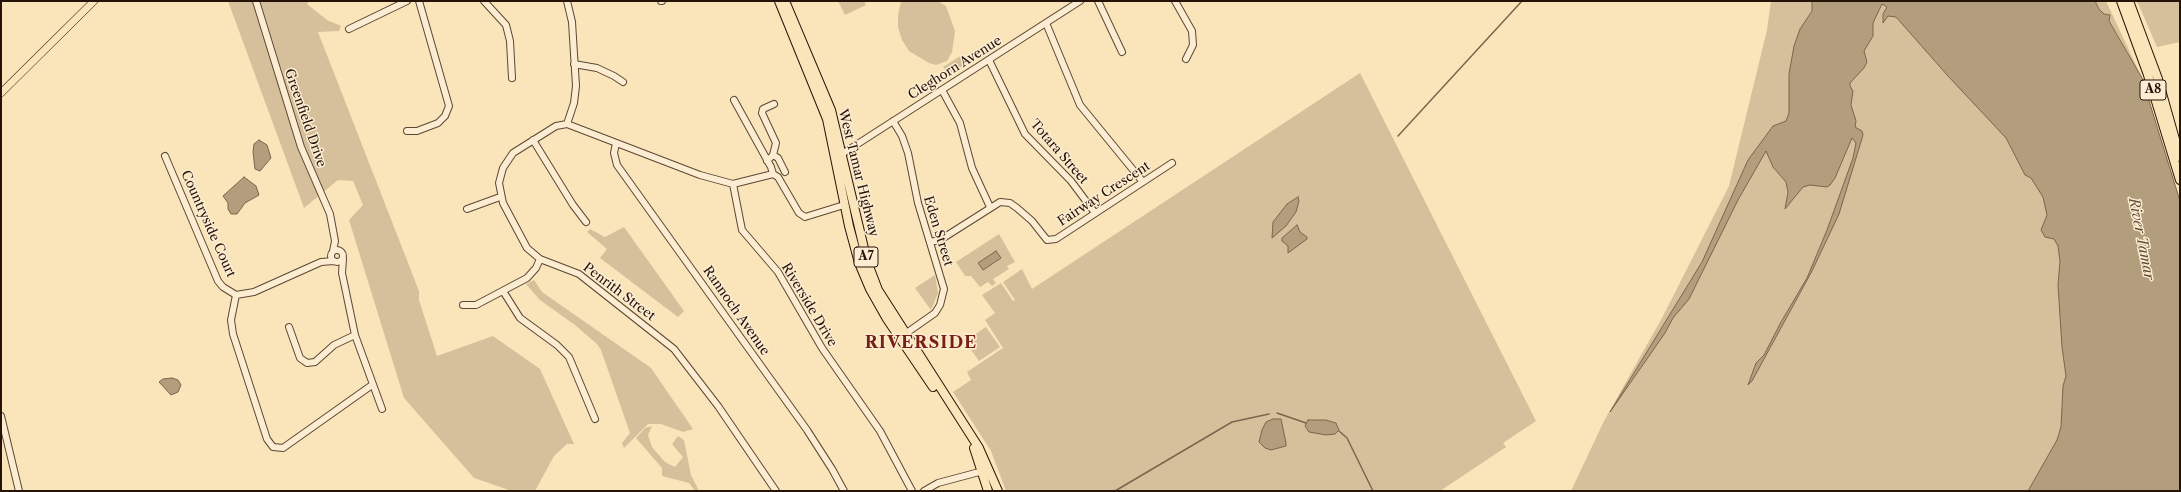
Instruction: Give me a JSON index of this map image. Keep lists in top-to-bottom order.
{
  "streets": {
    "highway": ["A8", "West Tamar Highway", "A7"],
    "street": [
      "Cleghorn Avenue",
      "Greenfield Drive",
      "Totara Street",
      "Fairway Crescent",
      "Countryside Court",
      "Eden Street",
      "Penrith Street",
      "Riverside Drive",
      "Rannoch Avenue"
    ]
  },
  "crossings": [
    ["Cleghorn Avenue", "Totara Street"],
    ["Cleghorn Avenue", "West Tamar Highway"],
    ["Cleghorn Avenue", "Eden Street"],
    ["Totara Street", "Fairway Crescent"],
    ["West Tamar Highway", "Eden Street"],
    ["Fairway Crescent", "Eden Street"]
  ],
  "districts": ["RIVERSIDE"],
  "water": ["River Tamar"]
}
